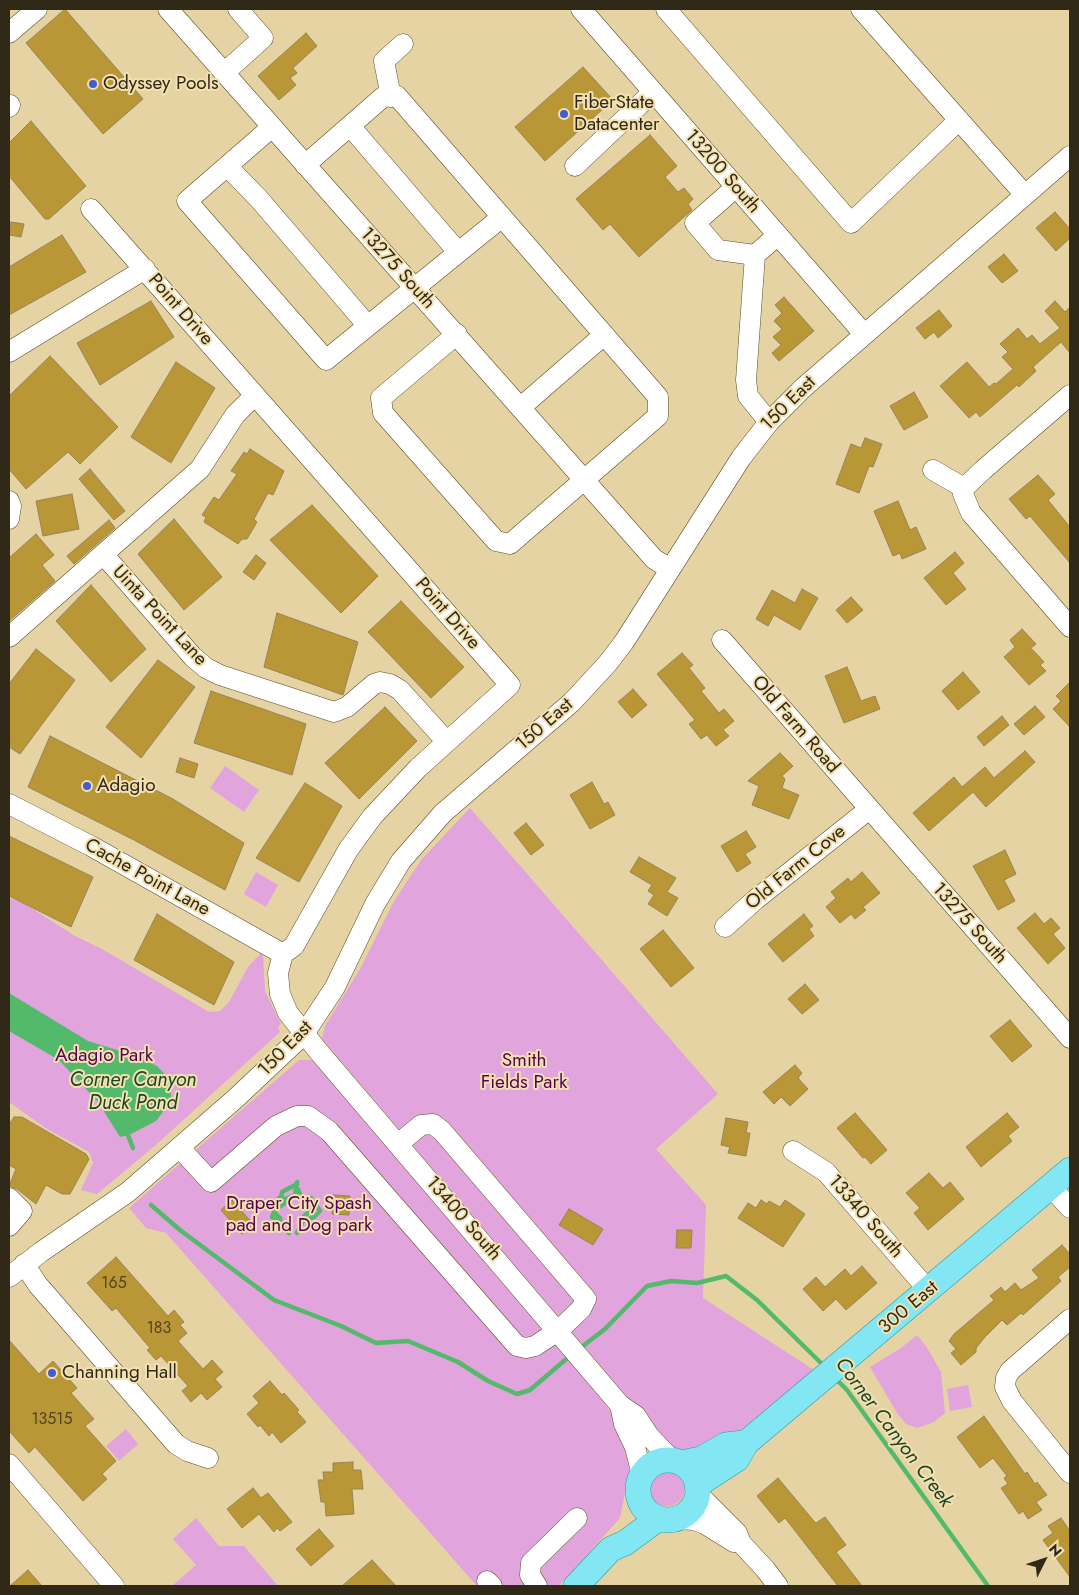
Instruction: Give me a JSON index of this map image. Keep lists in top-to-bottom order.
{
  "streets": {
    "main road": ["300 East"],
    "street": [
      "13200 South",
      "13275 South",
      "Point Drive",
      "150 East",
      "Uinta Point Lane",
      "Old Farm Road",
      "Old Farm Cove",
      "Cache Point Lane",
      "13340 South",
      "13400 South"
    ]
  },
  "crossings": [
    ["13200 South", "150 East"],
    ["13275 South", "150 East"],
    ["13275 South", "Old Farm Road"],
    ["13275 South", "Old Farm Cove"],
    ["Point Drive", "Uinta Point Lane"],
    ["Point Drive", "Cache Point Lane"],
    ["150 East", "13400 South"],
    ["Old Farm Road", "Old Farm Cove"],
    ["13340 South", "300 East"],
    ["13400 South", "300 East"]
  ],
  "water": ["Corner Canyon Duck Pond", "Corner Canyon Creek"],
  "parks": ["Adagio Park", "Smith Fields Park", "Draper City Spash pad and Dog park"],
  "places": [
    "Odyssey Pools",
    "FiberState Datacenter",
    "Adagio",
    "Channing Hall"
  ],
  "house_numbers": ["165", "183", "13515"],
  "north": "top right"
}
